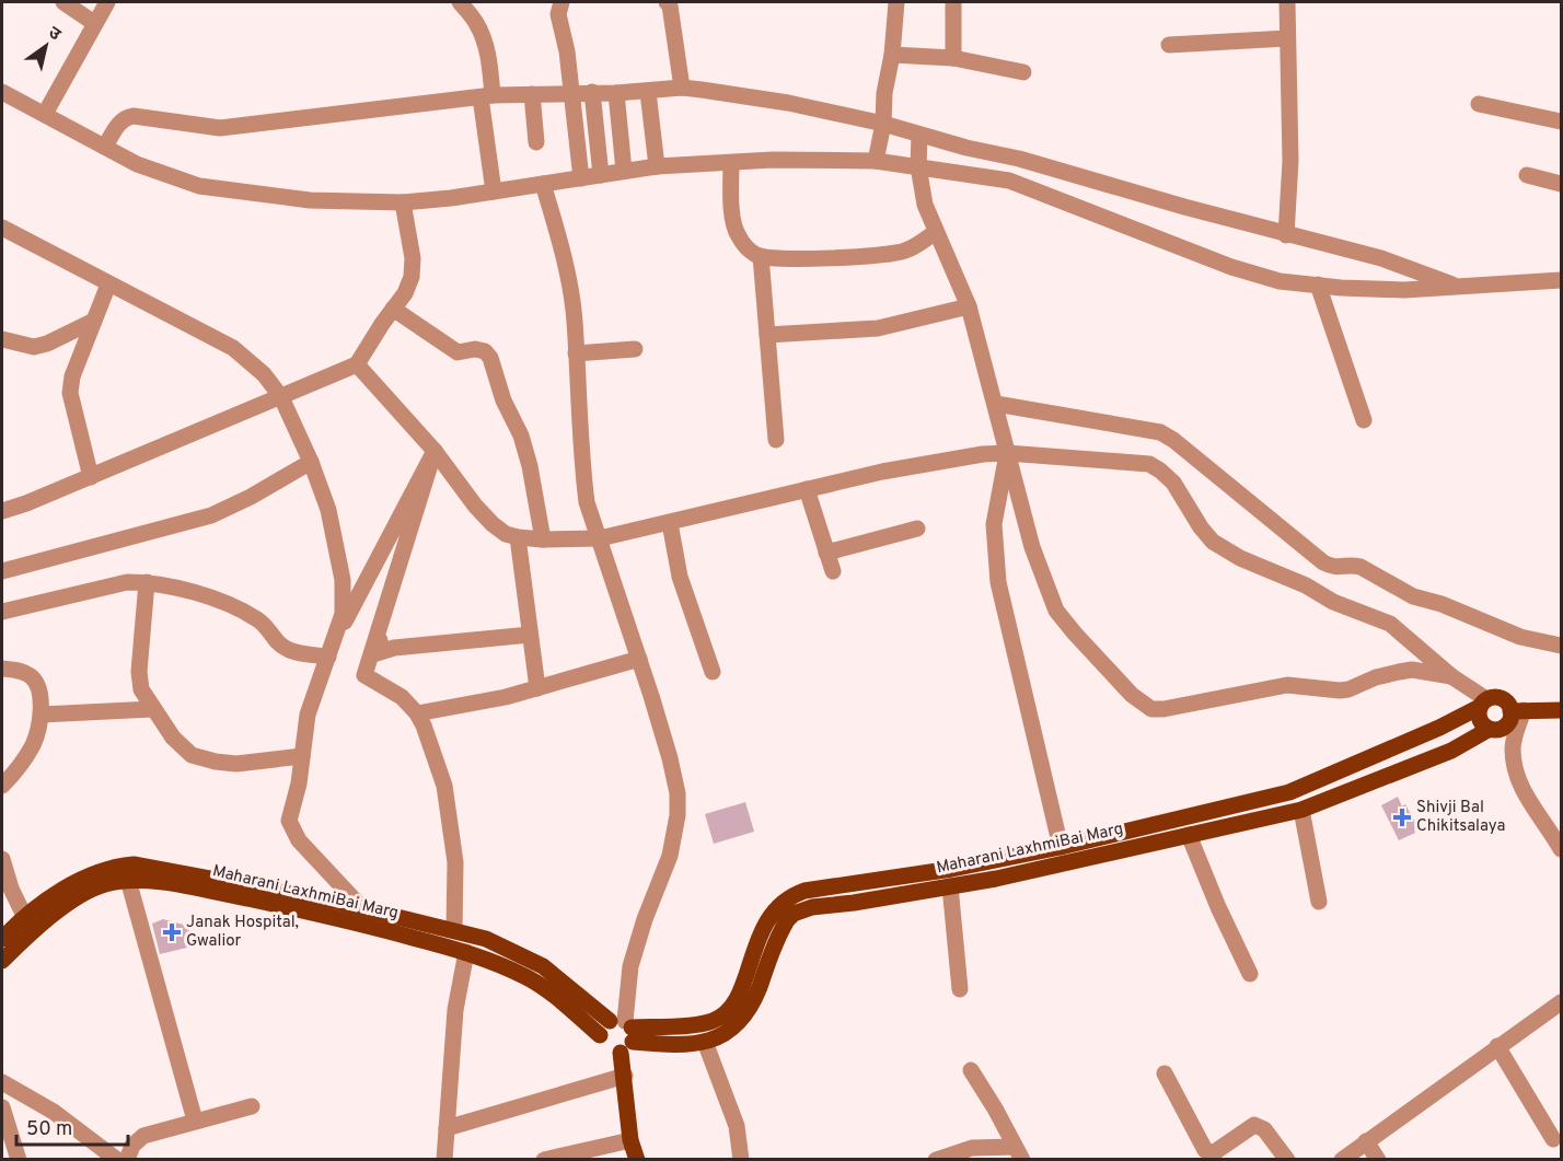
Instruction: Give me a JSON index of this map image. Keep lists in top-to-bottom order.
{
  "streets": {
    "main road": ["Maharani LaxhmiBai Marg"]
  },
  "places": {
    "health": ["Shivji Bal Chikitsalaya", "Janak Hospital, Gwalior"]
  },
  "scale_bar": "50 m",
  "north": "top right"
}
